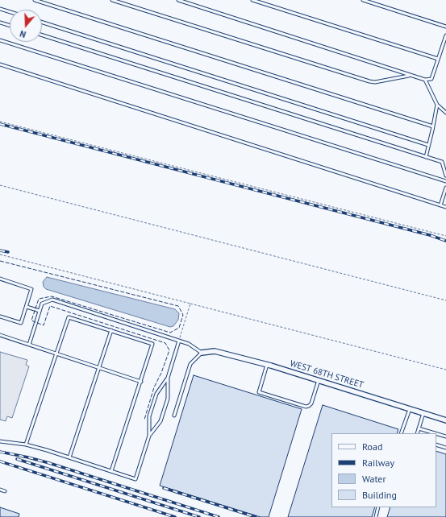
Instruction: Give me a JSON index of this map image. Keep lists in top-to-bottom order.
{
  "streets": {
    "street": ["WEST 68TH STREET"]
  },
  "legend": [
    "Road",
    "Railway",
    "Water",
    "Building"
  ],
  "north": "bottom"
}
